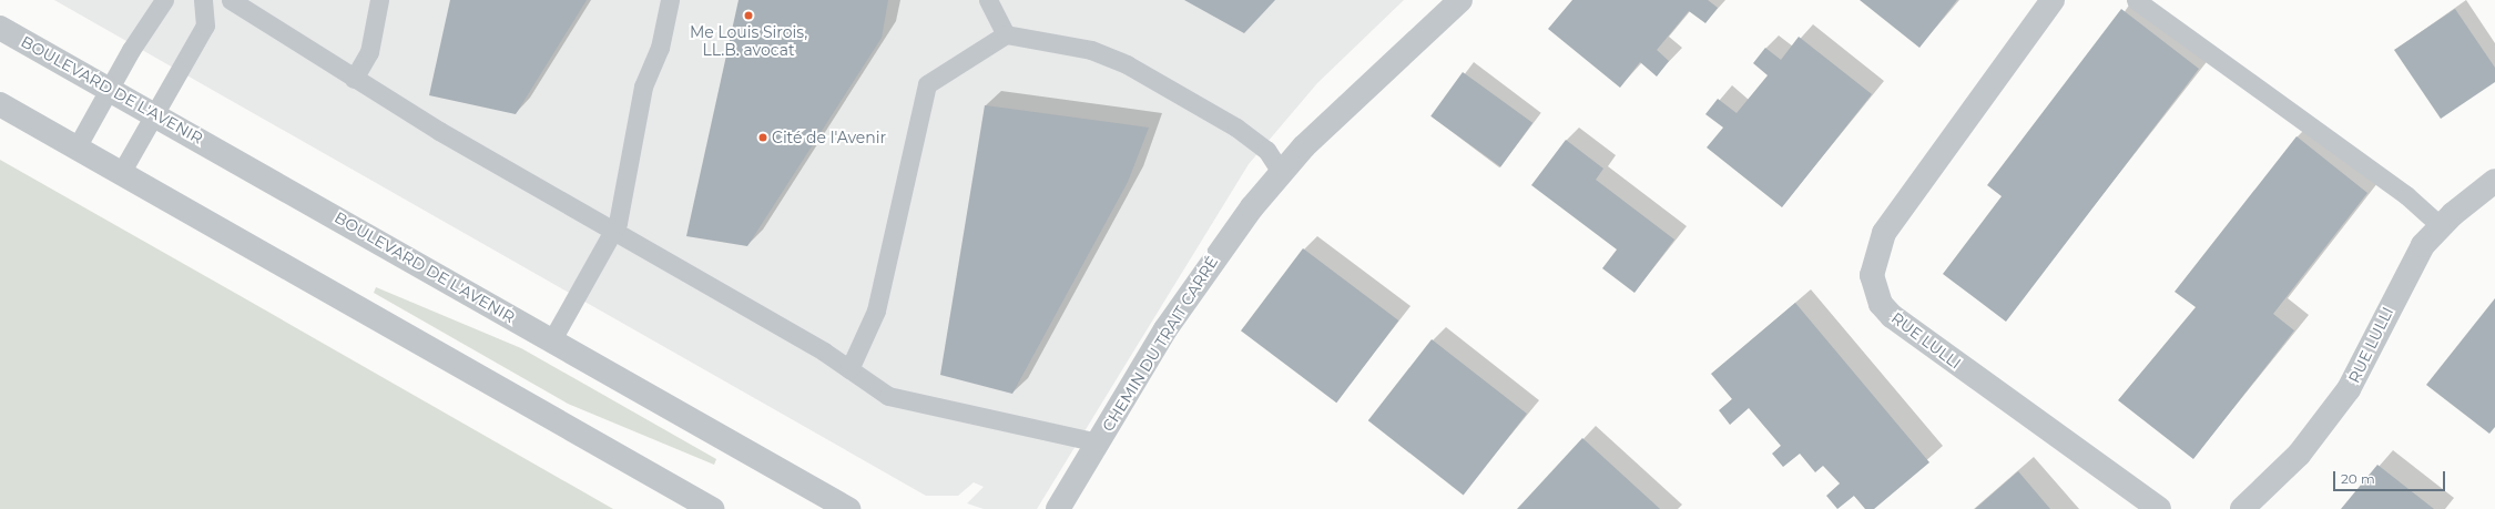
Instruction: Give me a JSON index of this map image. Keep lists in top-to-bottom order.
{
  "streets": {
    "street": ["BOULEVARD DE L'AVENIR", "RUE LULLI", "CHEMIN DU TRAIT CARRÉ"]
  },
  "places": ["Me Louis Sirois, LL.B. avocat", "Cité de l'Avenir"],
  "scale_bar": "20 m"
}
